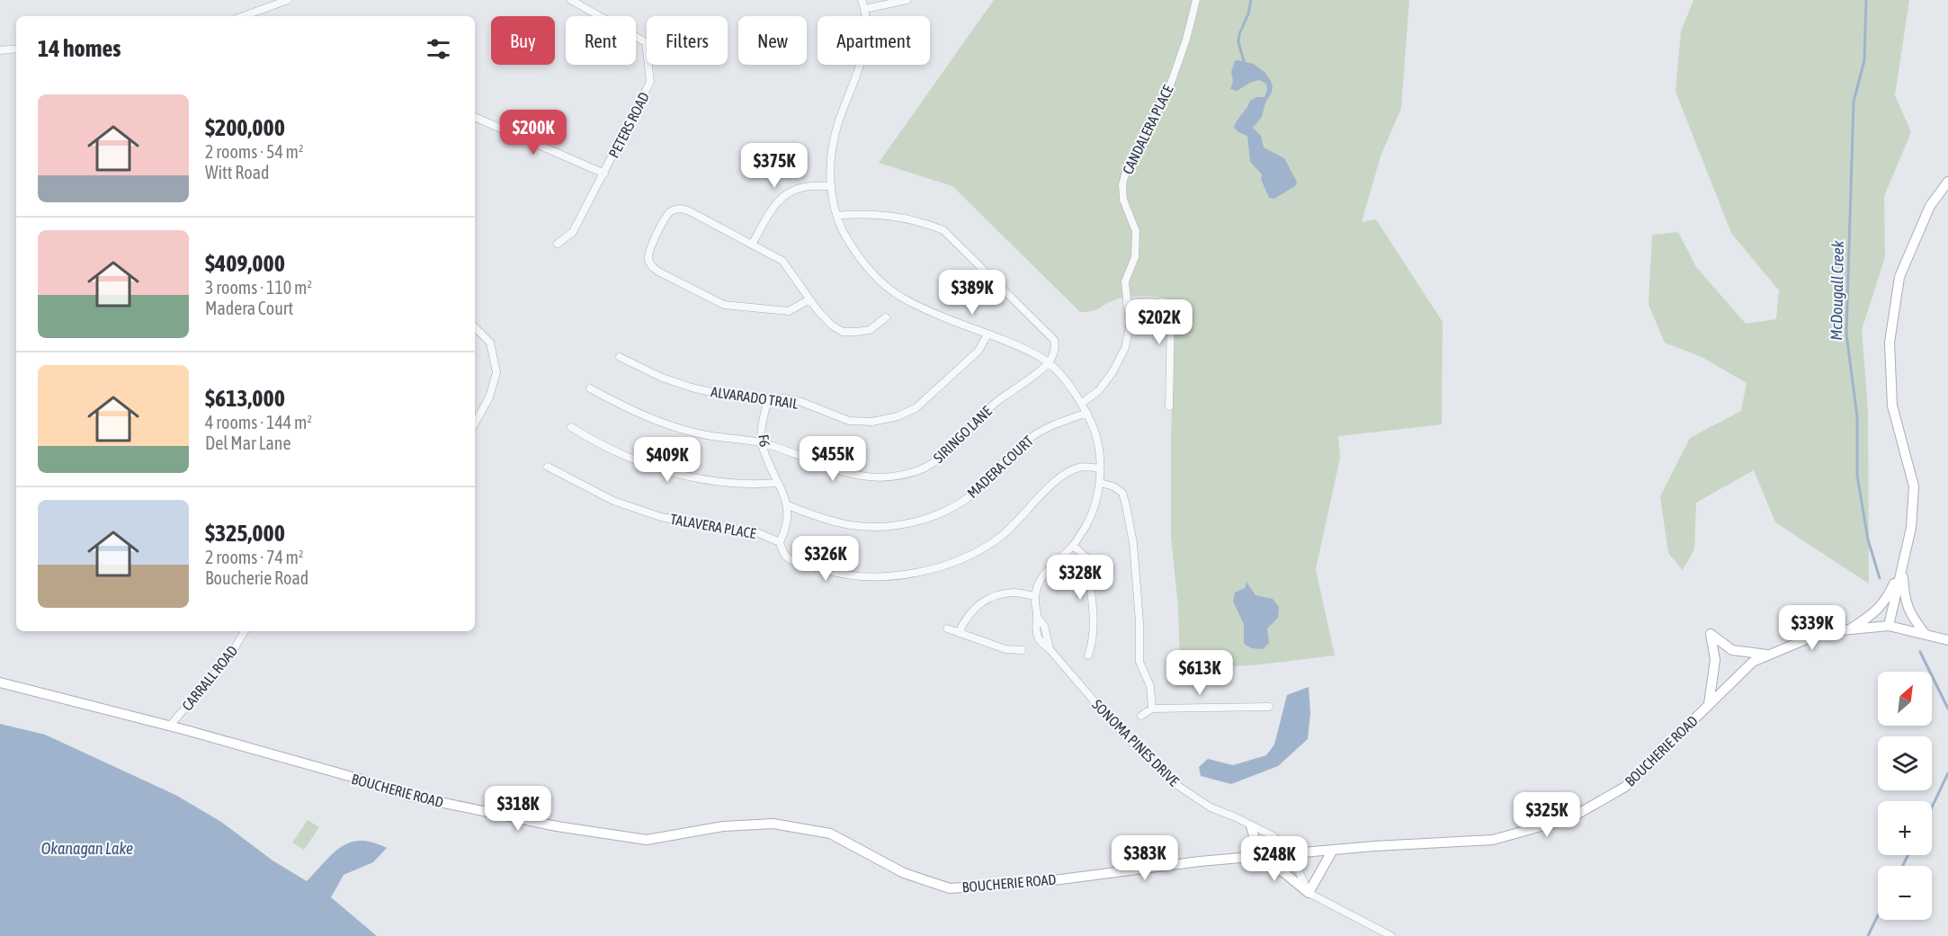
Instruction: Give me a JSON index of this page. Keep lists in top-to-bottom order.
{
  "streets": {
    "main road": ["BOUCHERIE ROAD"],
    "street": [
      "PETERS ROAD",
      "CANDALERA PLACE",
      "ALVARADO TRAIL",
      "SIRINGO LANE",
      "F6",
      "MADERA COURT",
      "TALAVERA PLACE",
      "CARRALL ROAD",
      "SONOMA PINES DRIVE"
    ]
  },
  "crossings": [
    ["CANDALERA PLACE", "SONOMA PINES DRIVE"],
    ["ALVARADO TRAIL", "F6"],
    ["ALVARADO TRAIL", "SONOMA PINES DRIVE"],
    ["SIRINGO LANE", "F6"],
    ["SIRINGO LANE", "SONOMA PINES DRIVE"],
    ["F6", "MADERA COURT"],
    ["MADERA COURT", "SONOMA PINES DRIVE"],
    ["TALAVERA PLACE", "SONOMA PINES DRIVE"],
    ["CARRALL ROAD", "BOUCHERIE ROAD"],
    ["SONOMA PINES DRIVE", "BOUCHERIE ROAD"]
  ],
  "water": ["McDougall Creek", "Okanagan Lake"],
  "north": "top right",
  "page": {
    "chip": [
      "Buy",
      "Rent",
      "Filters",
      "New",
      "Apartment"
    ],
    "heading": "14 homes",
    "list": [
      {
        "name": "$200,000",
        "note": "2 rooms · 54 m² · Witt Road"
      },
      {
        "name": "$409,000",
        "note": "3 rooms · 110 m² · Madera Court"
      },
      {
        "name": "$613,000",
        "note": "4 rooms · 144 m² · Del Mar Lane"
      },
      {
        "name": "$325,000",
        "note": "2 rooms · 74 m² · Boucherie Road"
      }
    ],
    "price": [
      "$200K",
      "$375K",
      "$389K",
      "$202K",
      "$455K",
      "$409K",
      "$326K",
      "$328K",
      "$339K",
      "$613K",
      "$318K",
      "$325K",
      "$383K",
      "$248K"
    ],
    "map_buttons": ["+", "−"]
  }
}
